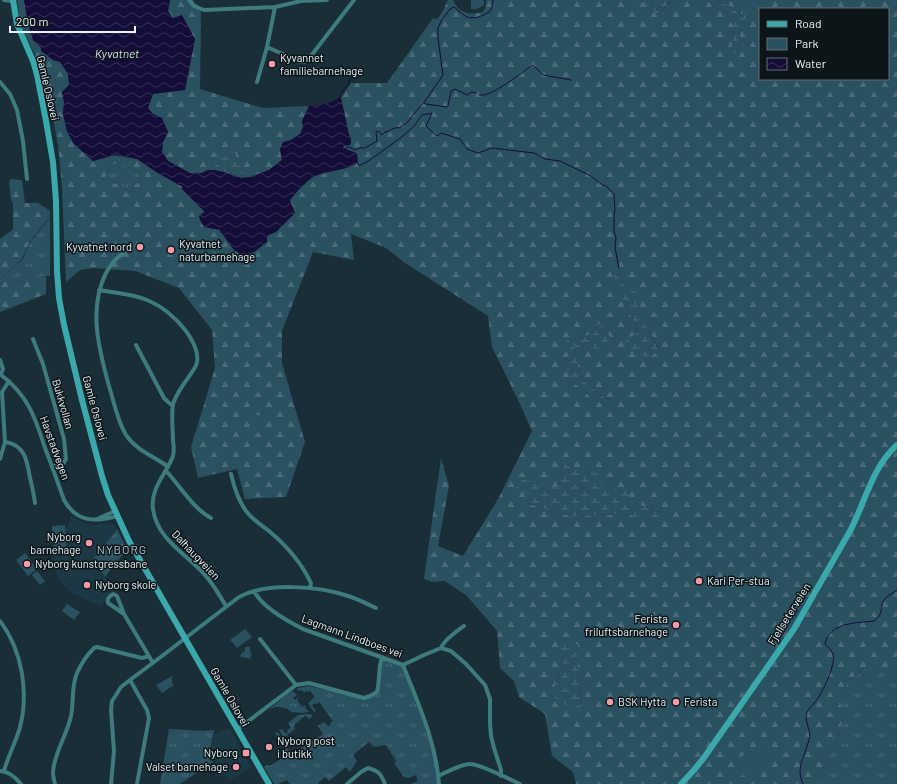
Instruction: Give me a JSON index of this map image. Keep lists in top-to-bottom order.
{
  "streets": {
    "street": [
      "Gamle Oslovei",
      "Bukkvollan",
      "Havstadvegen",
      "Dalhaugveien",
      "Fjellseterveien",
      "Lagmann Lindboes vei"
    ]
  },
  "crossings": [
    ["Gamle Oslovei", "Havstadvegen"],
    ["Bukkvollan", "Havstadvegen"]
  ],
  "districts": ["NYBORG"],
  "water": ["Kyvatnet"],
  "places": {
    "other": [
      "Kyvannet familiebarnehage",
      "Kyvatnet nord",
      "Kyvatnet naturbarnehage",
      "Nyborg barnehage",
      "Nyborg kunstgressbane",
      "Kari Per-stua",
      "Nyborg skole",
      "Ferista friluftsbarnehage",
      "BSK Hytta",
      "Ferista",
      "Nyborg post i butikk",
      "Valset barnehage"
    ],
    "transit": ["Nyborg"]
  },
  "legend": ["Road", "Park", "Water"],
  "scale_bar": "200 m"
}
